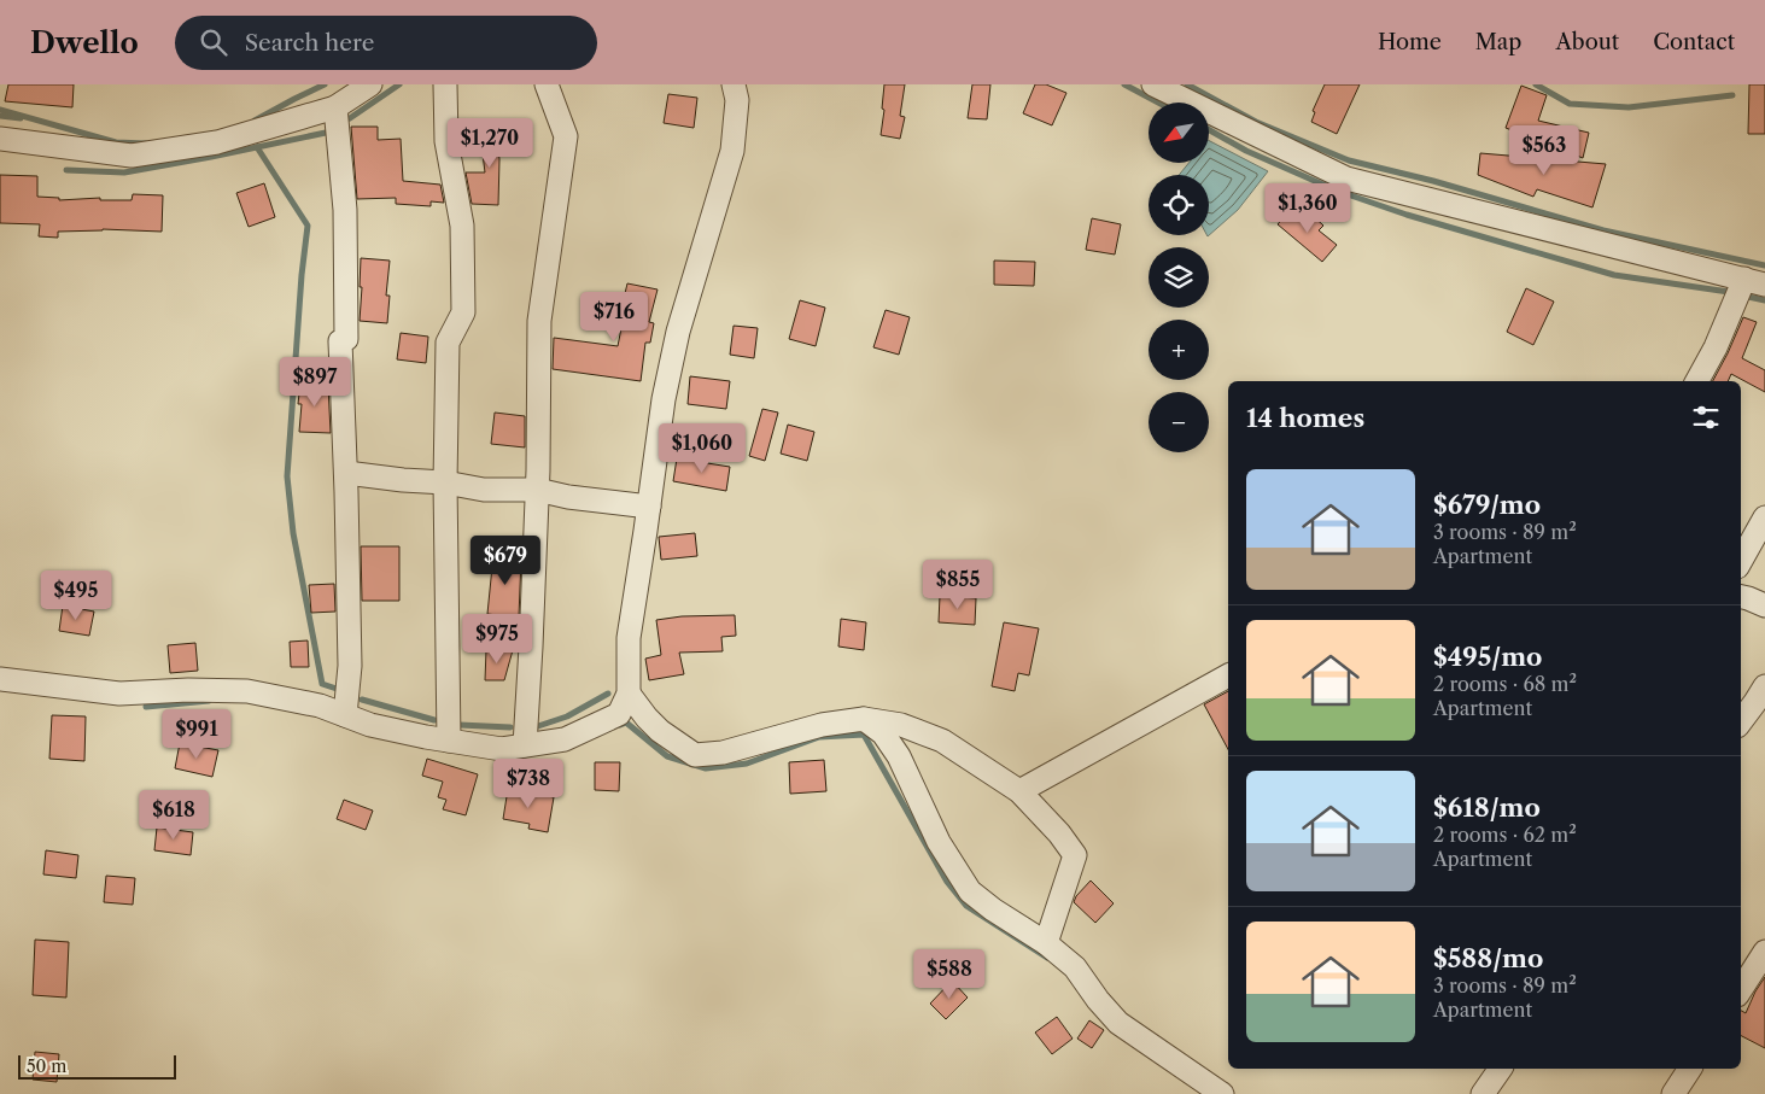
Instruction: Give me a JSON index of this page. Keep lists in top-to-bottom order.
{
  "scale_bar": "50 m",
  "north": "bottom left",
  "page": {
    "header": "Dwello",
    "search": "Search here",
    "nav": [
      "Home",
      "Map",
      "About",
      "Contact"
    ],
    "map_buttons": ["+", "−"],
    "price": [
      "$1,270",
      "$563",
      "$1,360",
      "$716",
      "$897",
      "$1,060",
      "$679",
      "$855",
      "$495",
      "$975",
      "$991",
      "$738",
      "$618",
      "$588"
    ],
    "heading": "14 homes",
    "list": [
      {
        "name": "$679/mo",
        "note": "3 rooms · 89 m² · Apartment"
      },
      {
        "name": "$495/mo",
        "note": "2 rooms · 68 m² · Apartment"
      },
      {
        "name": "$618/mo",
        "note": "2 rooms · 62 m² · Apartment"
      },
      {
        "name": "$588/mo",
        "note": "3 rooms · 89 m² · Apartment"
      }
    ],
    "scale": "50 m"
  }
}
